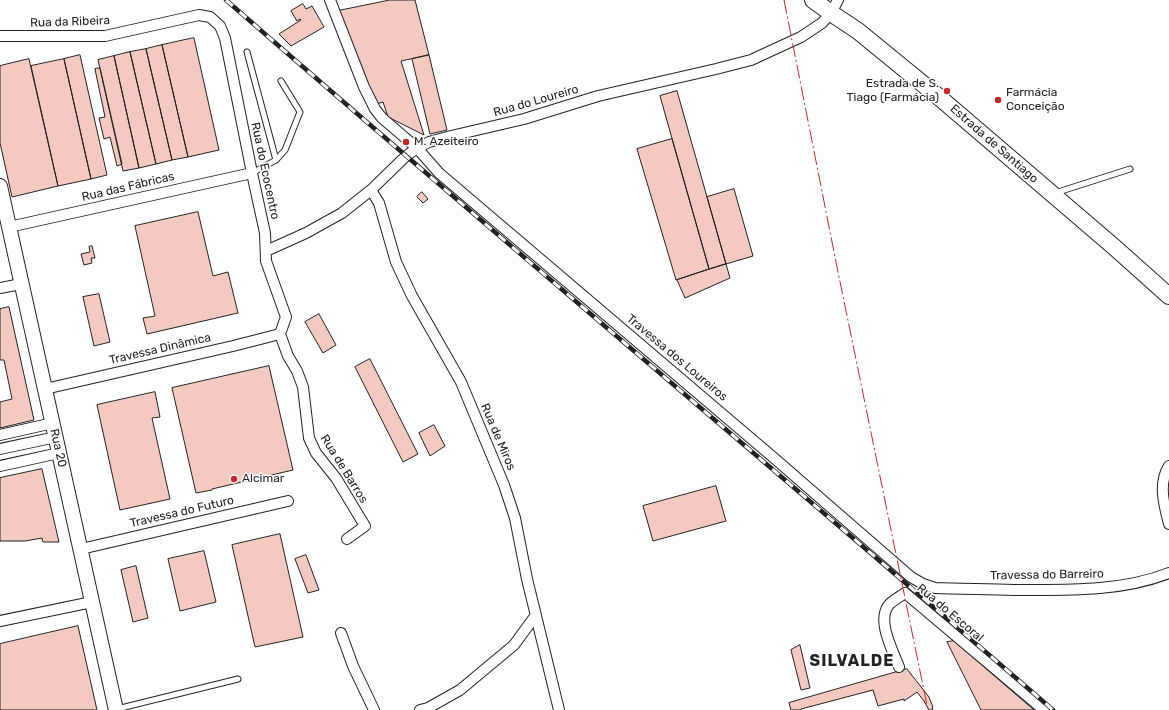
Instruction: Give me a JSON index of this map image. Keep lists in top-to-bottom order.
{
  "streets": {
    "main road": ["Estrada de Santiago", "Rua 20"],
    "street": [
      "Rua da Ribeira",
      "Rua do Loureiro",
      "Rua do Ecocentro",
      "Rua das Fábricas",
      "Travessa Dinâmica",
      "Travessa dos Loureiros",
      "Rua de Miros",
      "Rua de Barros",
      "Travessa do Futuro",
      "Travessa do Barreiro",
      "Rua do Escoral"
    ]
  },
  "crossings": [
    ["Rua da Ribeira", "Rua do Ecocentro"],
    ["Rua do Loureiro", "Estrada de Santiago"],
    ["Rua do Loureiro", "Rua do Ecocentro"],
    ["Rua do Loureiro", "Travessa dos Loureiros"],
    ["Rua do Loureiro", "Rua de Miros"],
    ["Rua do Ecocentro", "Rua das Fábricas"],
    ["Rua do Ecocentro", "Travessa Dinâmica"],
    ["Rua do Ecocentro", "Rua de Barros"],
    ["Rua das Fábricas", "Rua 20"],
    ["Travessa Dinâmica", "Rua 20"],
    ["Travessa Dinâmica", "Rua de Barros"],
    ["Travessa dos Loureiros", "Travessa do Barreiro"],
    ["Rua 20", "Travessa do Futuro"]
  ],
  "districts": ["SILVALDE"],
  "places": [
    "Estrada de S. Tiago (Farmácia)",
    "Farmácia Conceição",
    "M. Azeiteiro",
    "Alcimar"
  ]
}
